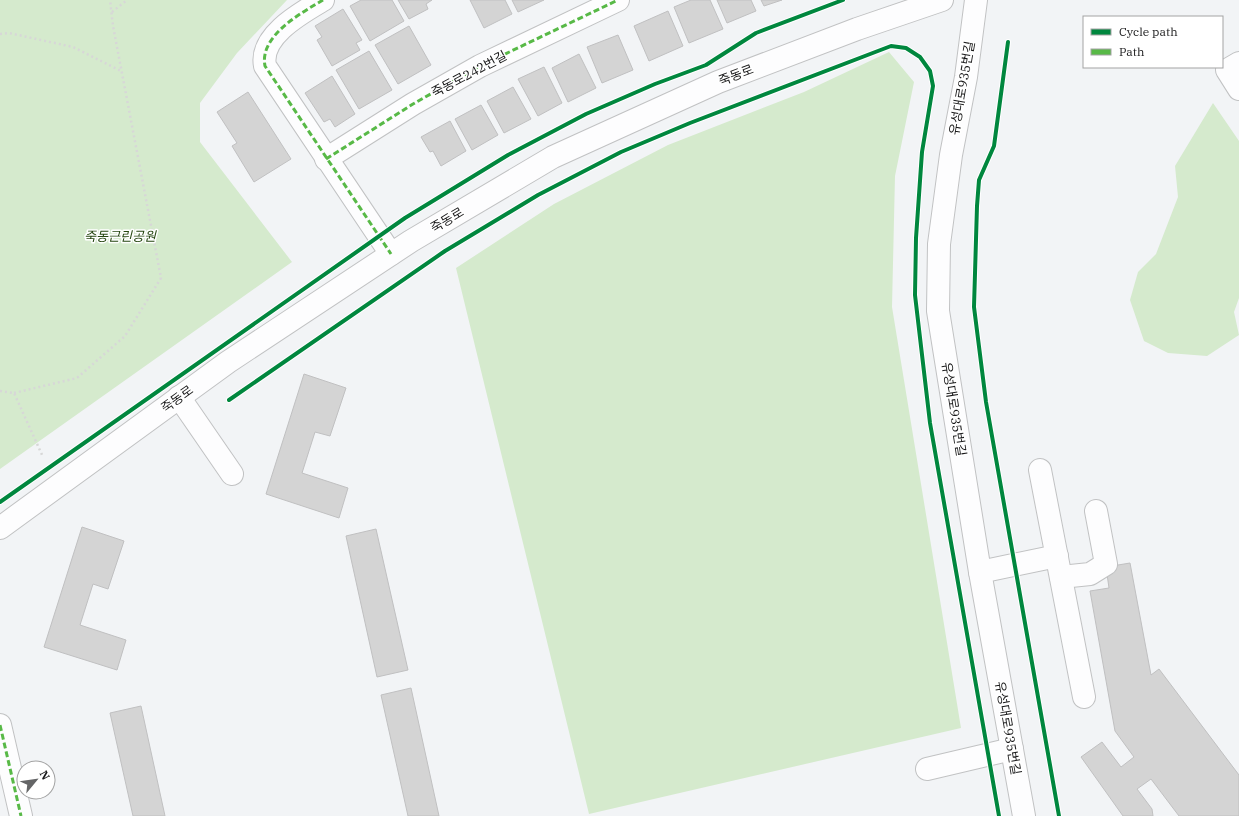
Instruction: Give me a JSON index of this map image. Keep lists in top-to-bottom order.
{
  "streets": {
    "street": ["죽동로242번길", "죽동로", "유성대로935번길"]
  },
  "parks": ["죽동근린공원"],
  "legend": ["Cycle path", "Path"],
  "north": "top right"
}
